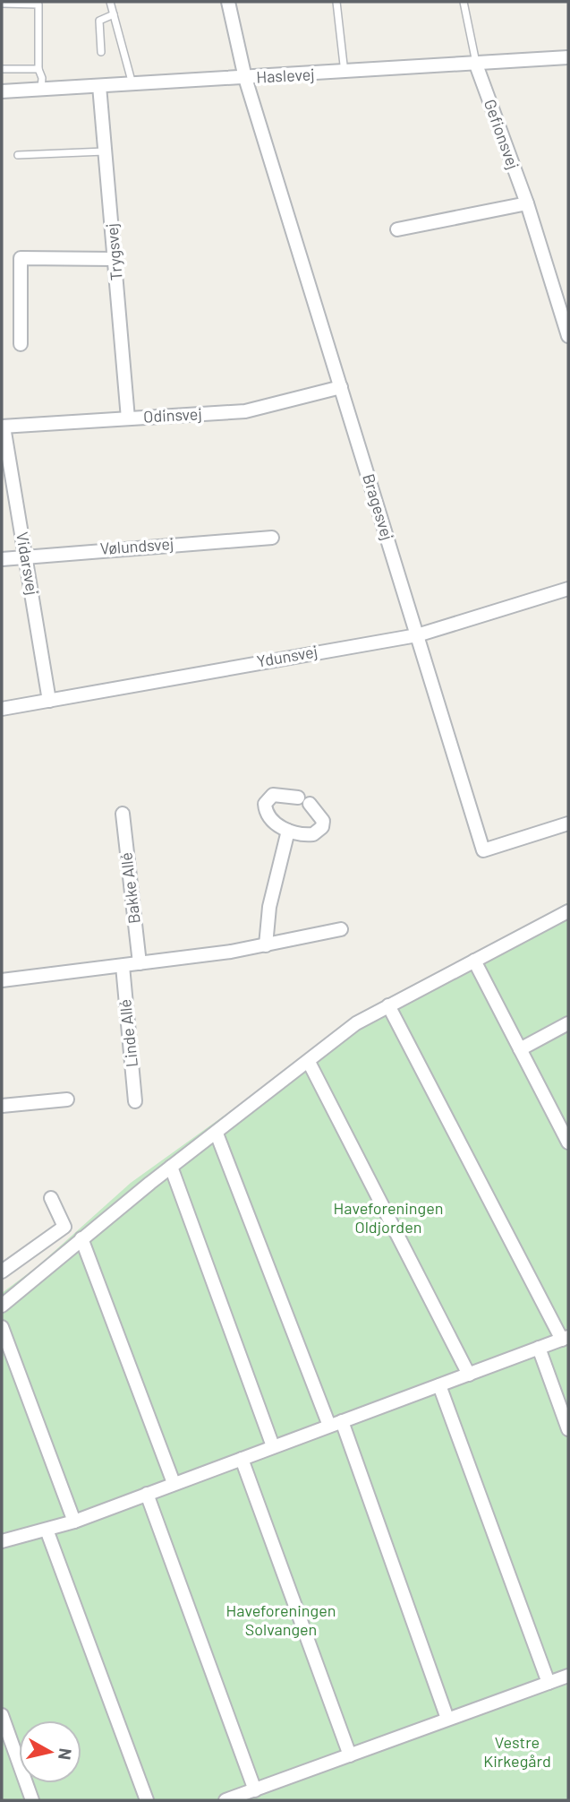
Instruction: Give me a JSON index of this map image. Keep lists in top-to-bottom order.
{
  "streets": {
    "street": [
      "Haslevej",
      "Gefionsvej",
      "Trygsvej",
      "Odinsvej",
      "Bragesvej",
      "Vølundsvej",
      "Vidarsvej",
      "Ydunsvej",
      "Bakke Allé",
      "Linde Allé"
    ]
  },
  "crossings": [
    ["Haslevej", "Gefionsvej"],
    ["Haslevej", "Trygsvej"],
    ["Haslevej", "Bragesvej"],
    ["Trygsvej", "Odinsvej"],
    ["Odinsvej", "Bragesvej"],
    ["Odinsvej", "Vidarsvej"],
    ["Bragesvej", "Ydunsvej"],
    ["Vølundsvej", "Vidarsvej"],
    ["Vidarsvej", "Ydunsvej"]
  ],
  "parks": ["Haveforeningen Oldjorden", "Haveforeningen Solvangen", "Vestre Kirkegård"],
  "north": "right"
}
